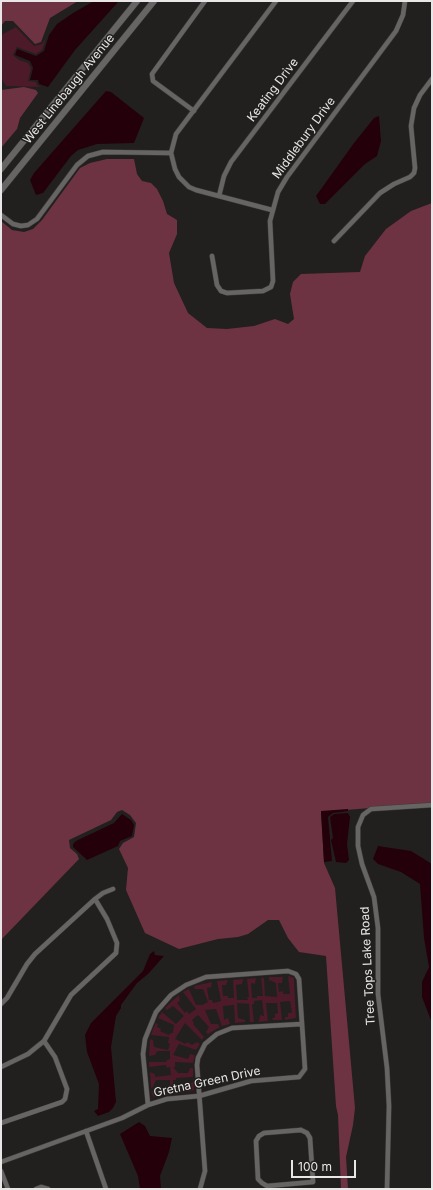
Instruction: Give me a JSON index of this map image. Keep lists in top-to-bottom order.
{
  "streets": {
    "main road": ["West Linebaugh Avenue"],
    "street": [
      "Keating Drive",
      "Middlebury Drive",
      "Tree Tops Lake Road",
      "Gretna Green Drive"
    ]
  },
  "scale_bar": "100 m"
}
